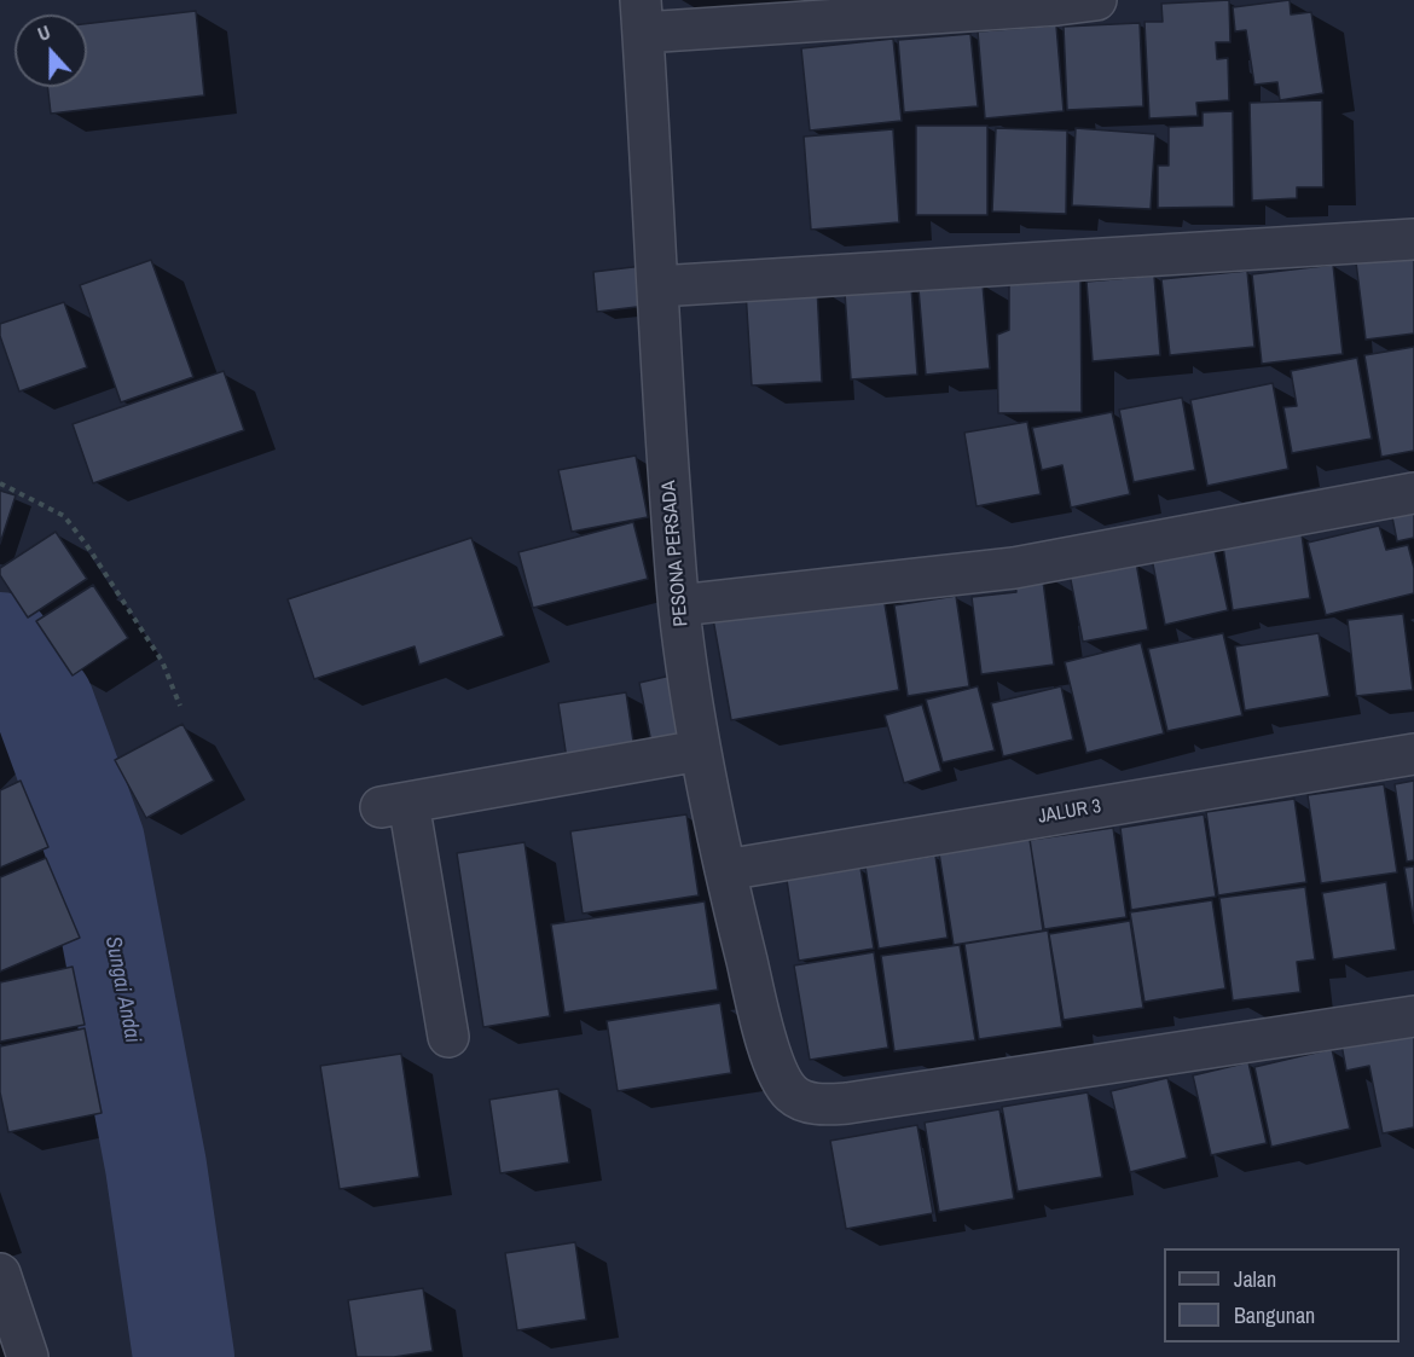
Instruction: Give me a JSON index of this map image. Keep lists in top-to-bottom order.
{
  "streets": {
    "street": ["PESONA PERSADA", "JALUR 3"]
  },
  "crossings": [
    ["PESONA PERSADA", "JALUR 3"]
  ],
  "water": ["Sungai Andai"],
  "legend": ["Jalan", "Bangunan"],
  "north": "top"
}
